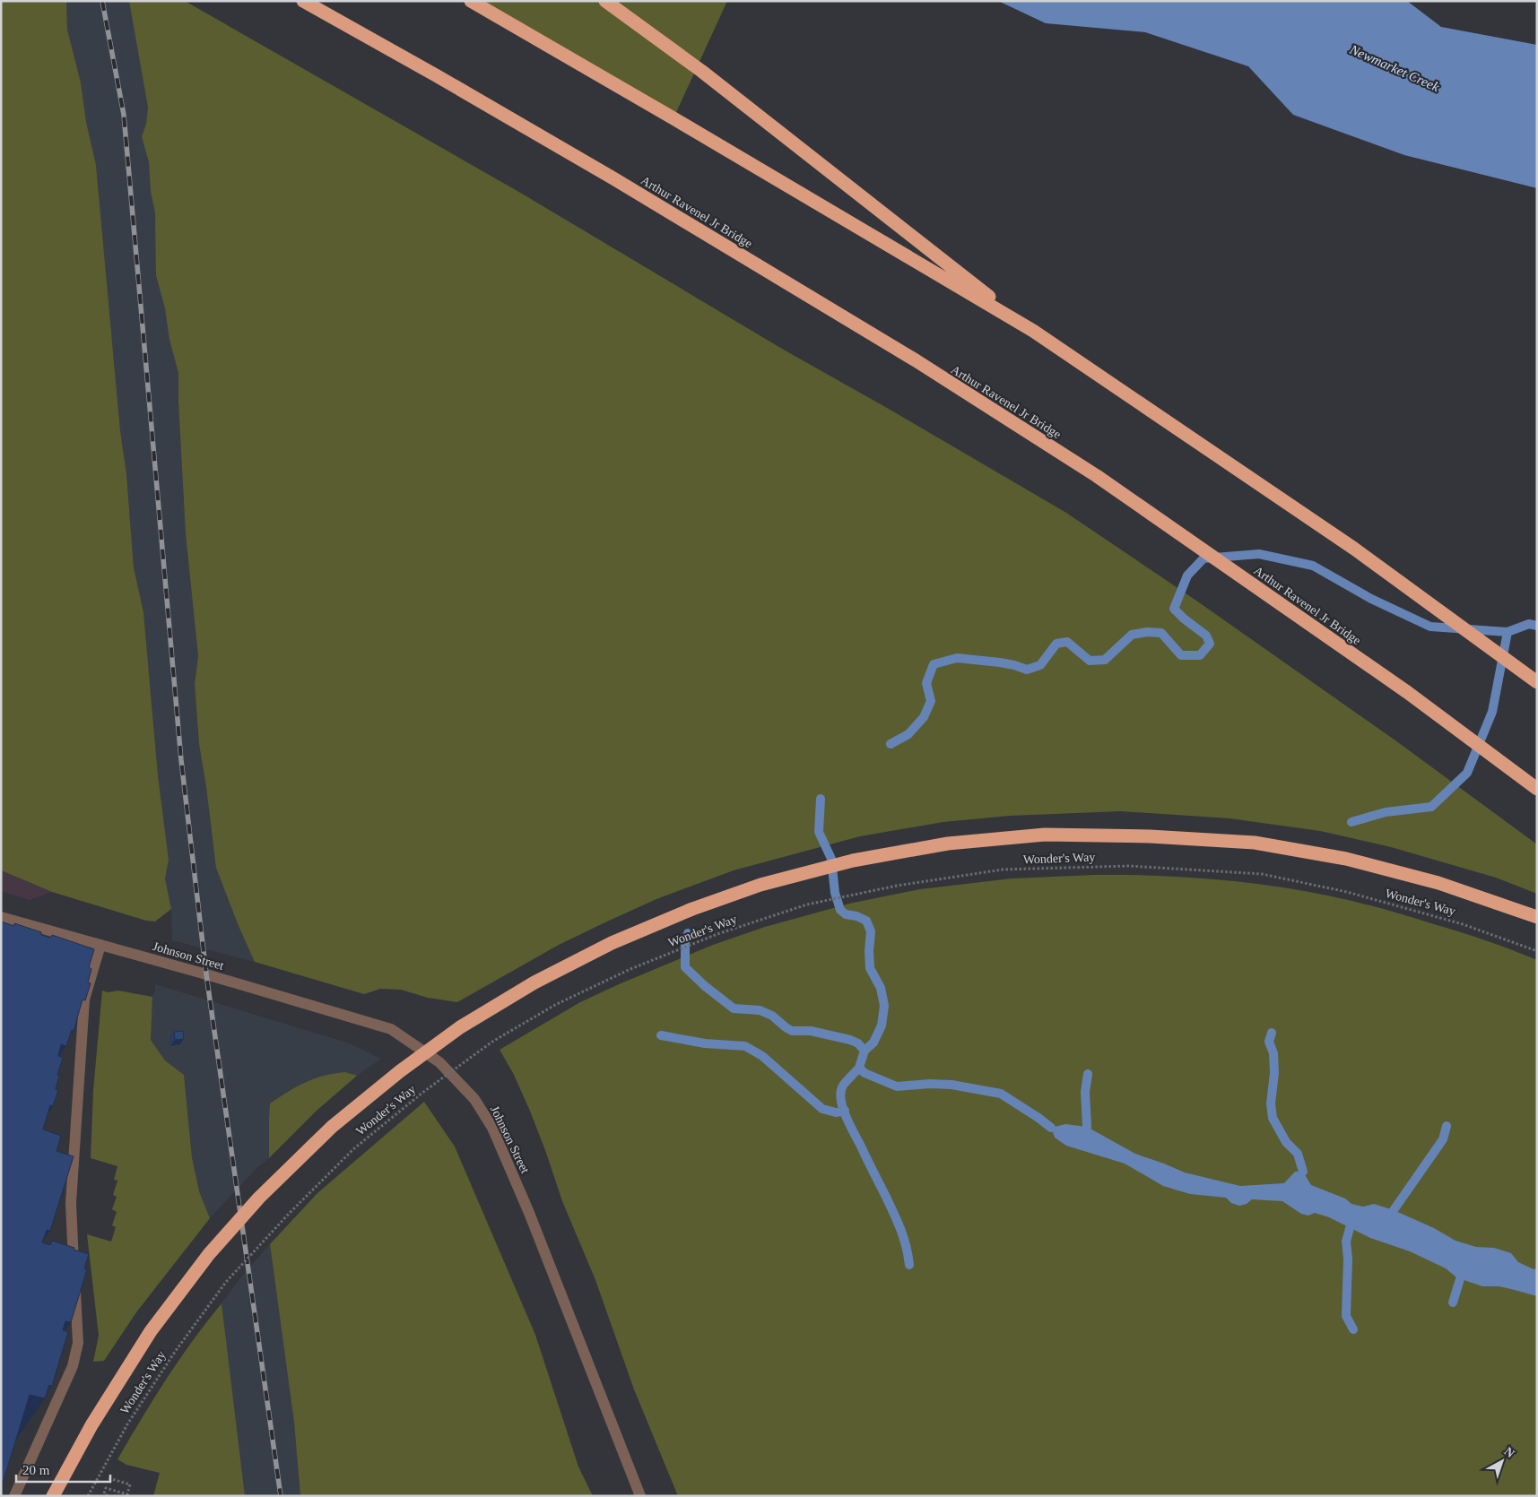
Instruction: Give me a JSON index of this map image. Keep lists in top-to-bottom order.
{
  "streets": {
    "highway": ["Arthur Ravenel Jr Bridge"],
    "street": ["Johnson Street"],
    "path": ["Wonder's Way"]
  },
  "water": ["Newmarket Creek"],
  "scale_bar": "20 m",
  "north": "top right"
}
